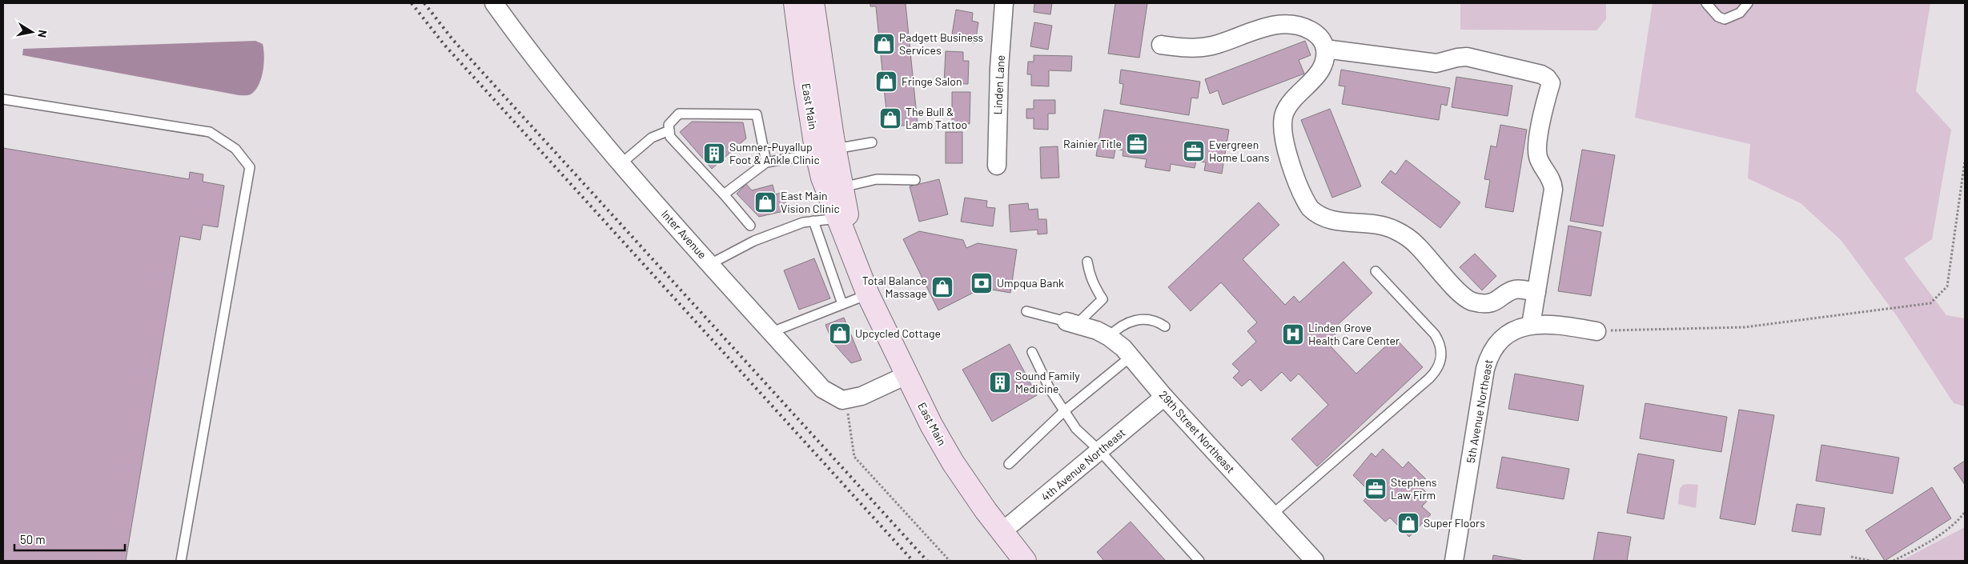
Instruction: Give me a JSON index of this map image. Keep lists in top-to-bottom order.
{
  "streets": {
    "main road": ["East Main"],
    "street": [
      "Linden Lane",
      "Inter Avenue",
      "5th Avenue Northeast",
      "29th Street Northeast",
      "4th Avenue Northeast"
    ]
  },
  "crossings": [
    ["East Main", "4th Avenue Northeast"],
    ["29th Street Northeast", "4th Avenue Northeast"]
  ],
  "places": {
    "shop": [
      "Padgett Business Services",
      "Fringe Salon",
      "The Bull & Lamb Tattoo",
      "East Main Vision Clinic",
      "Total Balance Massage",
      "Upcycled Cottage",
      "Super Floors"
    ],
    "office": ["Rainier Title", "Evergreen Home Loans", "Stephens Law Firm"],
    "building": ["Sumner-Puyallup Foot & Ankle Clinic", "Sound Family Medicine"],
    "bank": ["Umpqua Bank"],
    "hospital": ["Linden Grove Health Care Center"]
  },
  "scale_bar": "50 m",
  "north": "right"
}
